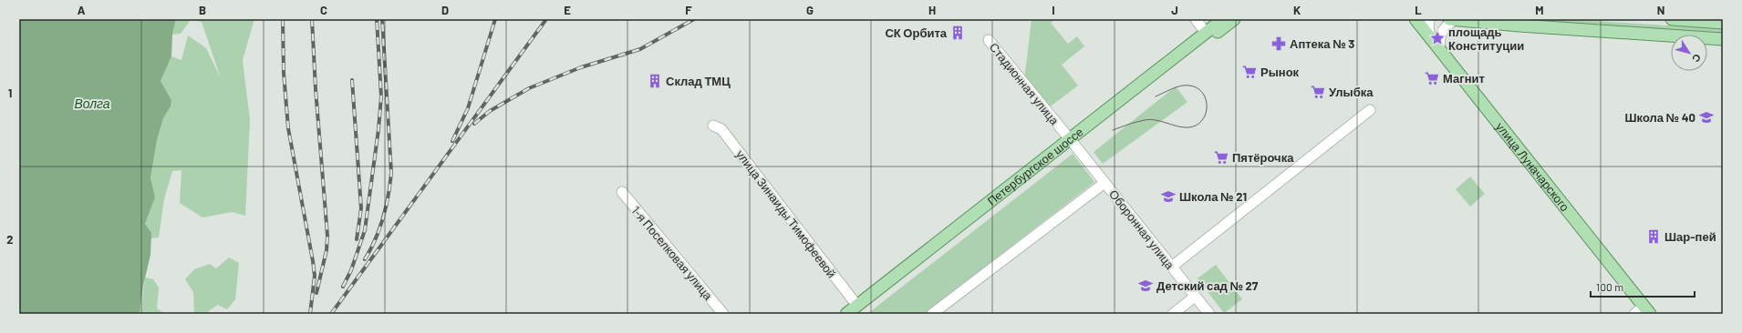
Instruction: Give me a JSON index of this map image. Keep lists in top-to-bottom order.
{
  "streets": {
    "main road": ["Петербургское шоссе", "улица Луначарского"],
    "street": [
      "Стадионная улица",
      "улица Зинаиды Тимофеевой",
      "Оборонная улица",
      "1-я Поселковая улица"
    ]
  },
  "crossings": [
    ["Стадионная улица", "Петербургское шоссе"],
    ["Стадионная улица", "Оборонная улица"],
    ["Петербургское шоссе", "улица Зинаиды Тимофеевой"],
    ["Петербургское шоссе", "Оборонная улица"]
  ],
  "water": ["Волга"],
  "places": {
    "building": ["СК Орбита", "Склад ТМЦ", "Шар-пей"],
    "place": ["площадь Конституции"],
    "pharmacy": ["Аптека № 3"],
    "supermarket": [
      "Рынок",
      "Магнит",
      "Улыбка",
      "Пятёрочка"
    ],
    "school or university": ["Школа № 40", "Школа № 21", "Детский сад № 27"]
  },
  "scale_bar": "100 m",
  "north": "bottom right",
  "grid": {
    "columns": [
      "A",
      "B",
      "C",
      "D",
      "E",
      "F",
      "G",
      "H",
      "I",
      "J",
      "K",
      "L",
      "M",
      "N"
    ],
    "rows": ["1", "2"]
  }
}
